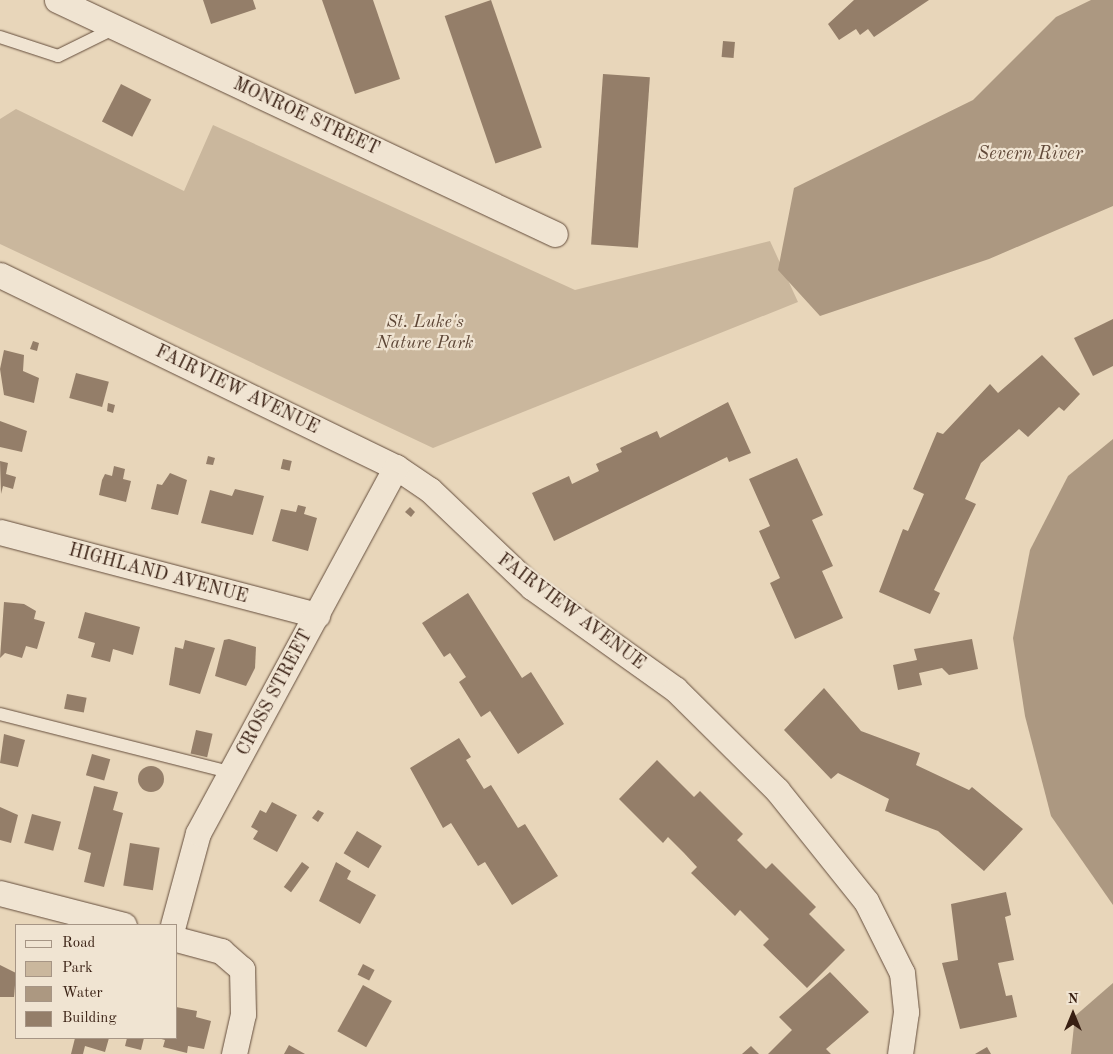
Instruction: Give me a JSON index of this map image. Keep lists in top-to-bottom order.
{
  "streets": {
    "street": [
      "MONROE STREET",
      "FAIRVIEW AVENUE",
      "HIGHLAND AVENUE",
      "CROSS STREET"
    ]
  },
  "crossings": [
    ["FAIRVIEW AVENUE", "CROSS STREET"],
    ["HIGHLAND AVENUE", "CROSS STREET"]
  ],
  "water": ["Severn River"],
  "parks": ["St. Luke's Nature Park"],
  "legend": [
    "Road",
    "Park",
    "Water",
    "Building"
  ],
  "north": "top"
}
